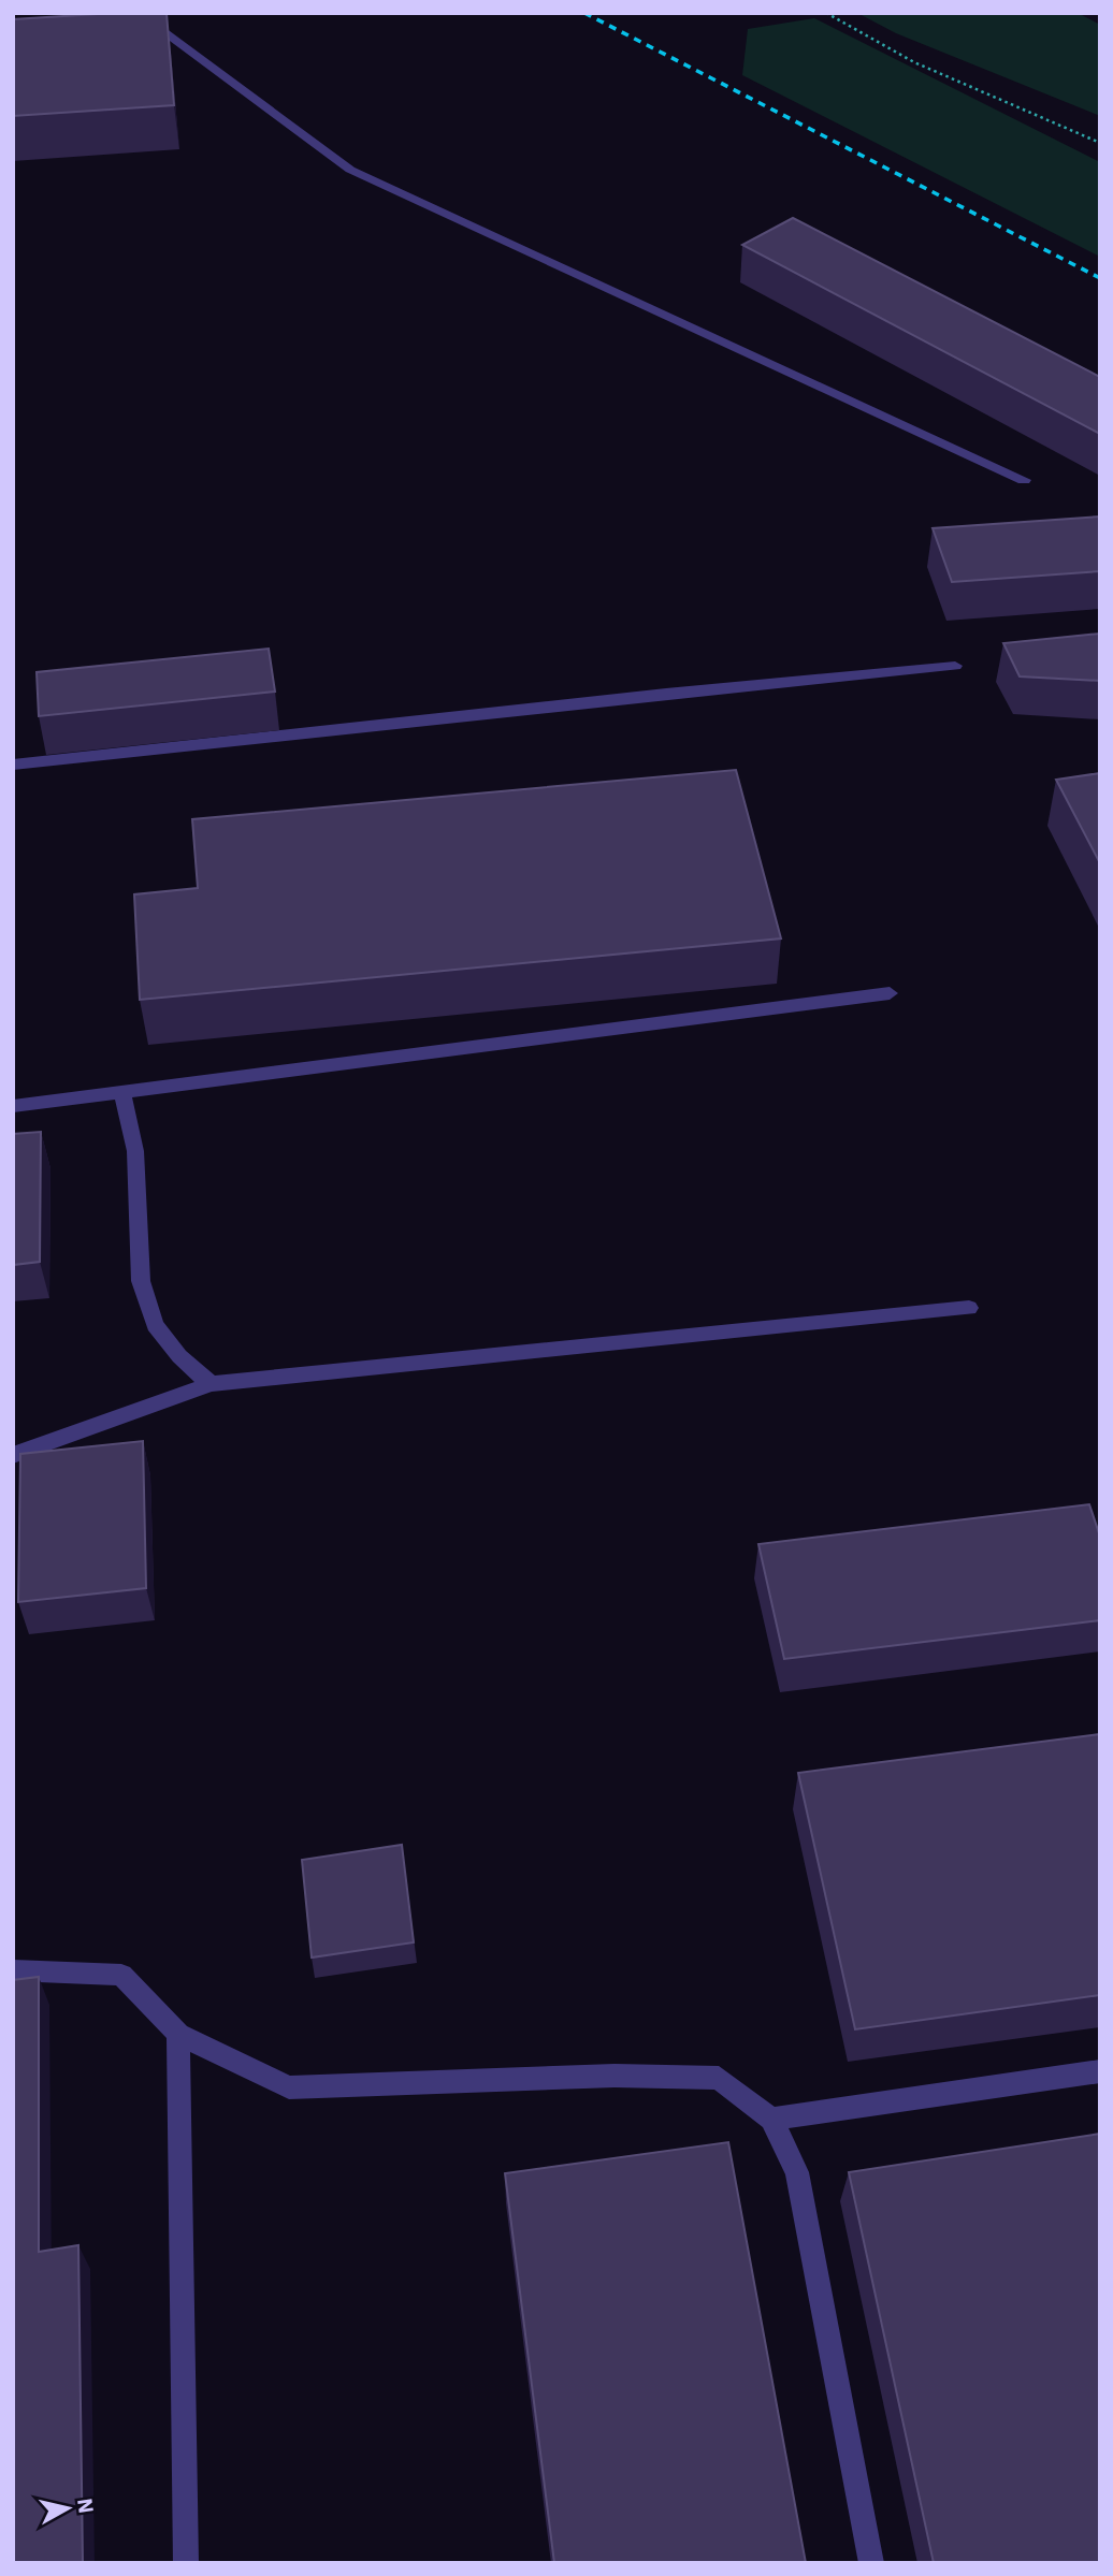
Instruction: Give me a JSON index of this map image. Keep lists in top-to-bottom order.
{
  "north": "right"
}
